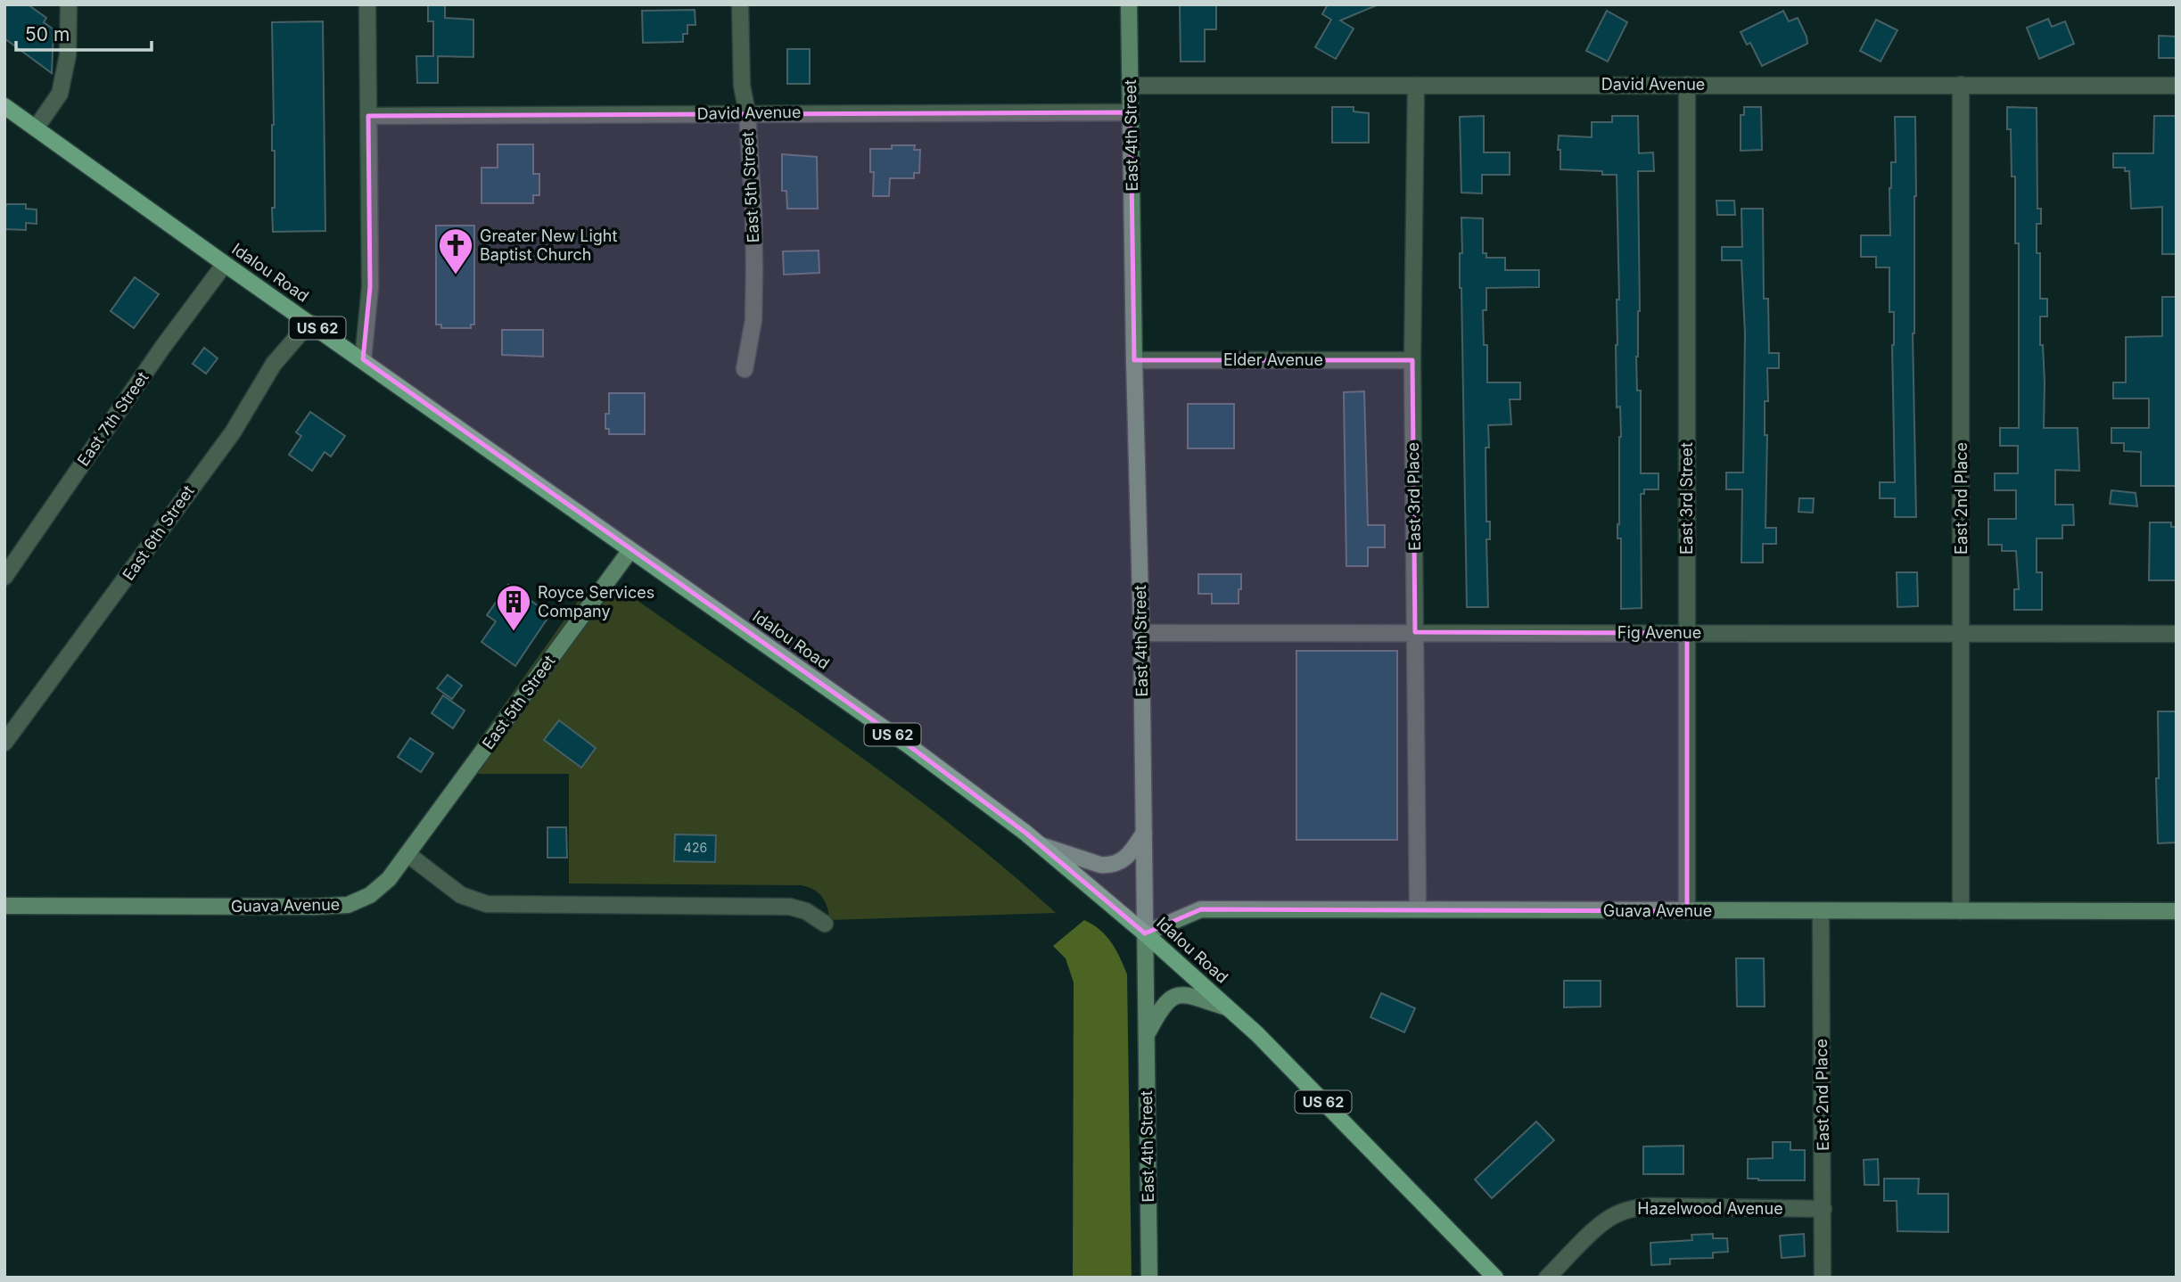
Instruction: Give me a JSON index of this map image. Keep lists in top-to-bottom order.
{
  "streets": {
    "main road": ["Idalou Road", "US 62"],
    "street": [
      "David Avenue",
      "East 4th Street",
      "East 5th Street",
      "Elder Avenue",
      "East 7th Street",
      "East 3rd Place",
      "East 3rd Street",
      "East 2nd Place",
      "East 6th Street",
      "Fig Avenue",
      "Guava Avenue",
      "Hazelwood Avenue"
    ]
  },
  "crossings": [
    ["David Avenue", "East 4th Street"],
    ["David Avenue", "East 5th Street"],
    ["David Avenue", "East 3rd Place"],
    ["David Avenue", "East 3rd Street"],
    ["David Avenue", "East 2nd Place"],
    ["East 4th Street", "Idalou Road"],
    ["East 4th Street", "Elder Avenue"],
    ["East 4th Street", "Fig Avenue"],
    ["East 4th Street", "Guava Avenue"],
    ["East 5th Street", "Idalou Road"],
    ["East 5th Street", "Guava Avenue"],
    ["Idalou Road", "East 7th Street"],
    ["Idalou Road", "East 6th Street"],
    ["Idalou Road", "Guava Avenue"],
    ["Elder Avenue", "East 3rd Place"],
    ["East 3rd Place", "Fig Avenue"],
    ["East 3rd Place", "Guava Avenue"],
    ["East 3rd Street", "Fig Avenue"],
    ["East 3rd Street", "Guava Avenue"],
    ["East 2nd Place", "Fig Avenue"],
    ["East 2nd Place", "Guava Avenue"],
    ["East 2nd Place", "Hazelwood Avenue"]
  ],
  "places": {
    "church": ["Greater New Light Baptist Church"],
    "building": ["Royce Services Company"]
  },
  "house_numbers": ["426"],
  "scale_bar": "50 m"
}
